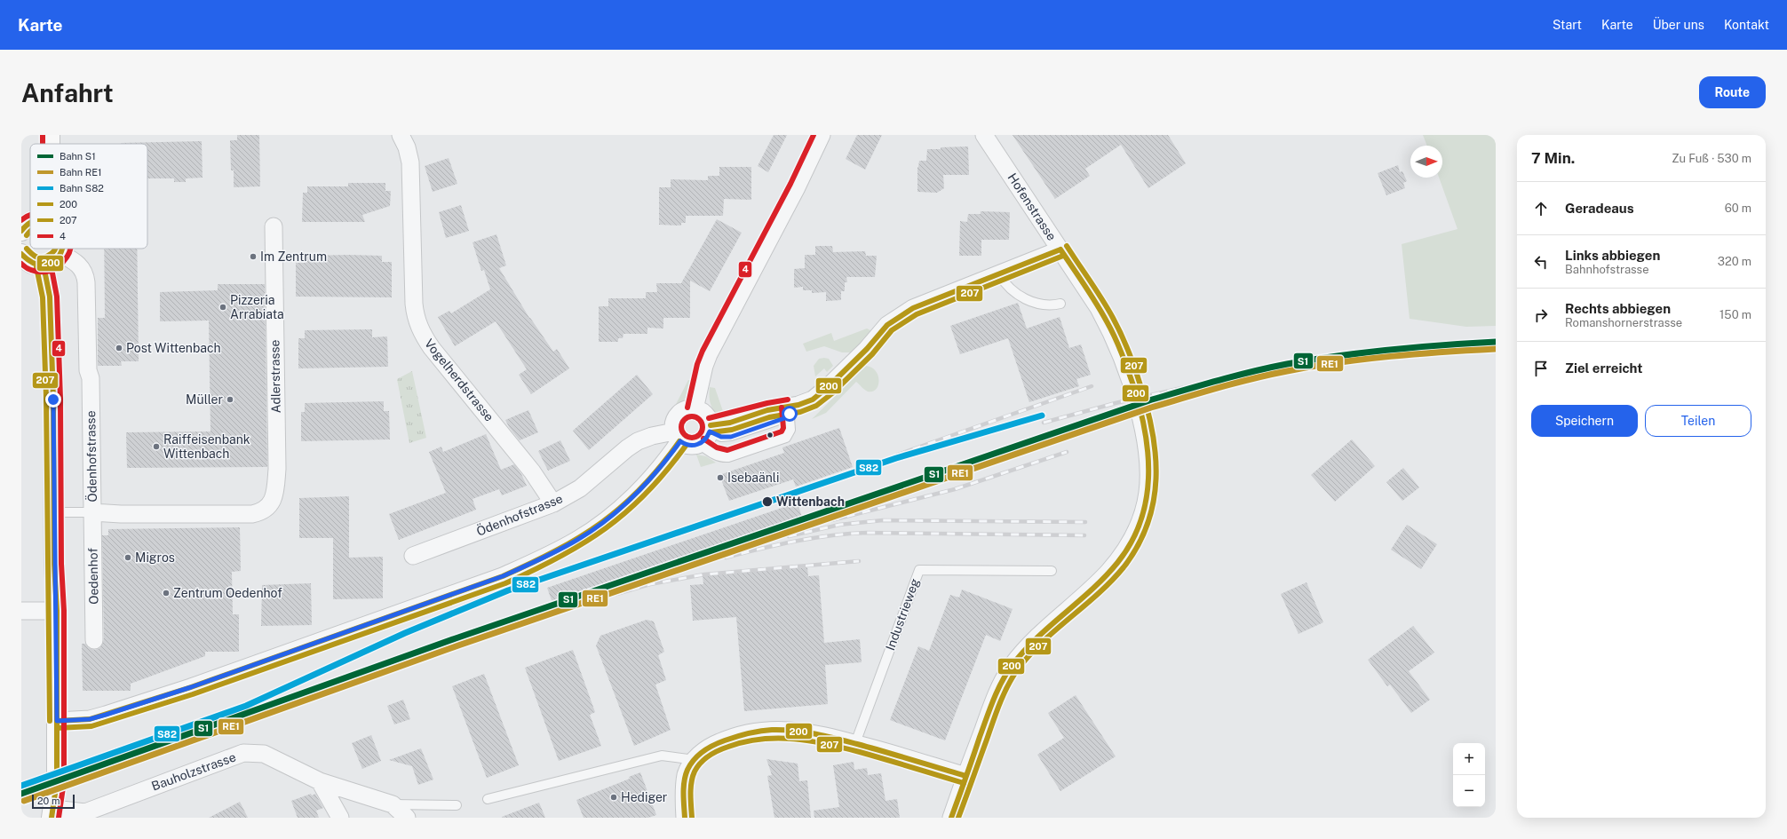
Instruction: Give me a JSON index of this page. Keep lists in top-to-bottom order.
{
  "streets": {
    "street": [
      "Hofenstrasse",
      "Adlerstrasse",
      "Vogelherdstrasse",
      "Ödenhofstrasse",
      "Oedenhof",
      "Bauholzstrasse"
    ],
    "lane": ["Industrieweg"]
  },
  "crossings": [
    ["Adlerstrasse", "Ödenhofstrasse"],
    ["Vogelherdstrasse", "Ödenhofstrasse"],
    ["Ödenhofstrasse", "Oedenhof"]
  ],
  "places": [
    "Im Zentrum",
    "Pizzeria Arrabiata",
    "Post Wittenbach",
    "Müller",
    "Raiffeisenbank Wittenbach",
    "Isebaänli",
    "Wittenbach",
    "Migros",
    "Zentrum Oedenhof",
    "Hediger"
  ],
  "lines": [
    "transit line 4",
    "transit line 200",
    "transit line 207",
    "rail line S1",
    "rail line RE1",
    "rail line S82"
  ],
  "legend": [
    "Bahn S1",
    "Bahn RE1",
    "Bahn S82",
    "200",
    "207",
    "4"
  ],
  "scale_bar": "20 m",
  "north": "right",
  "page": {
    "header": "Karte",
    "nav": [
      "Start",
      "Karte",
      "Über uns",
      "Kontakt"
    ],
    "buttons": [
      "Route",
      ["Speichern", "Teilen"]
    ],
    "title": "Anfahrt",
    "heading": ["7 Min.", "Zu Fuß · 530 m"],
    "list": [
      ["Geradeaus", "60 m"],
      ["Links abbiegen", "Bahnhofstrasse", "320 m"],
      ["Rechts abbiegen", "Romanshornerstrasse", "150 m"],
      "Ziel erreicht"
    ],
    "map_buttons": ["+", "−"],
    "scale": "20 m"
  }
}
